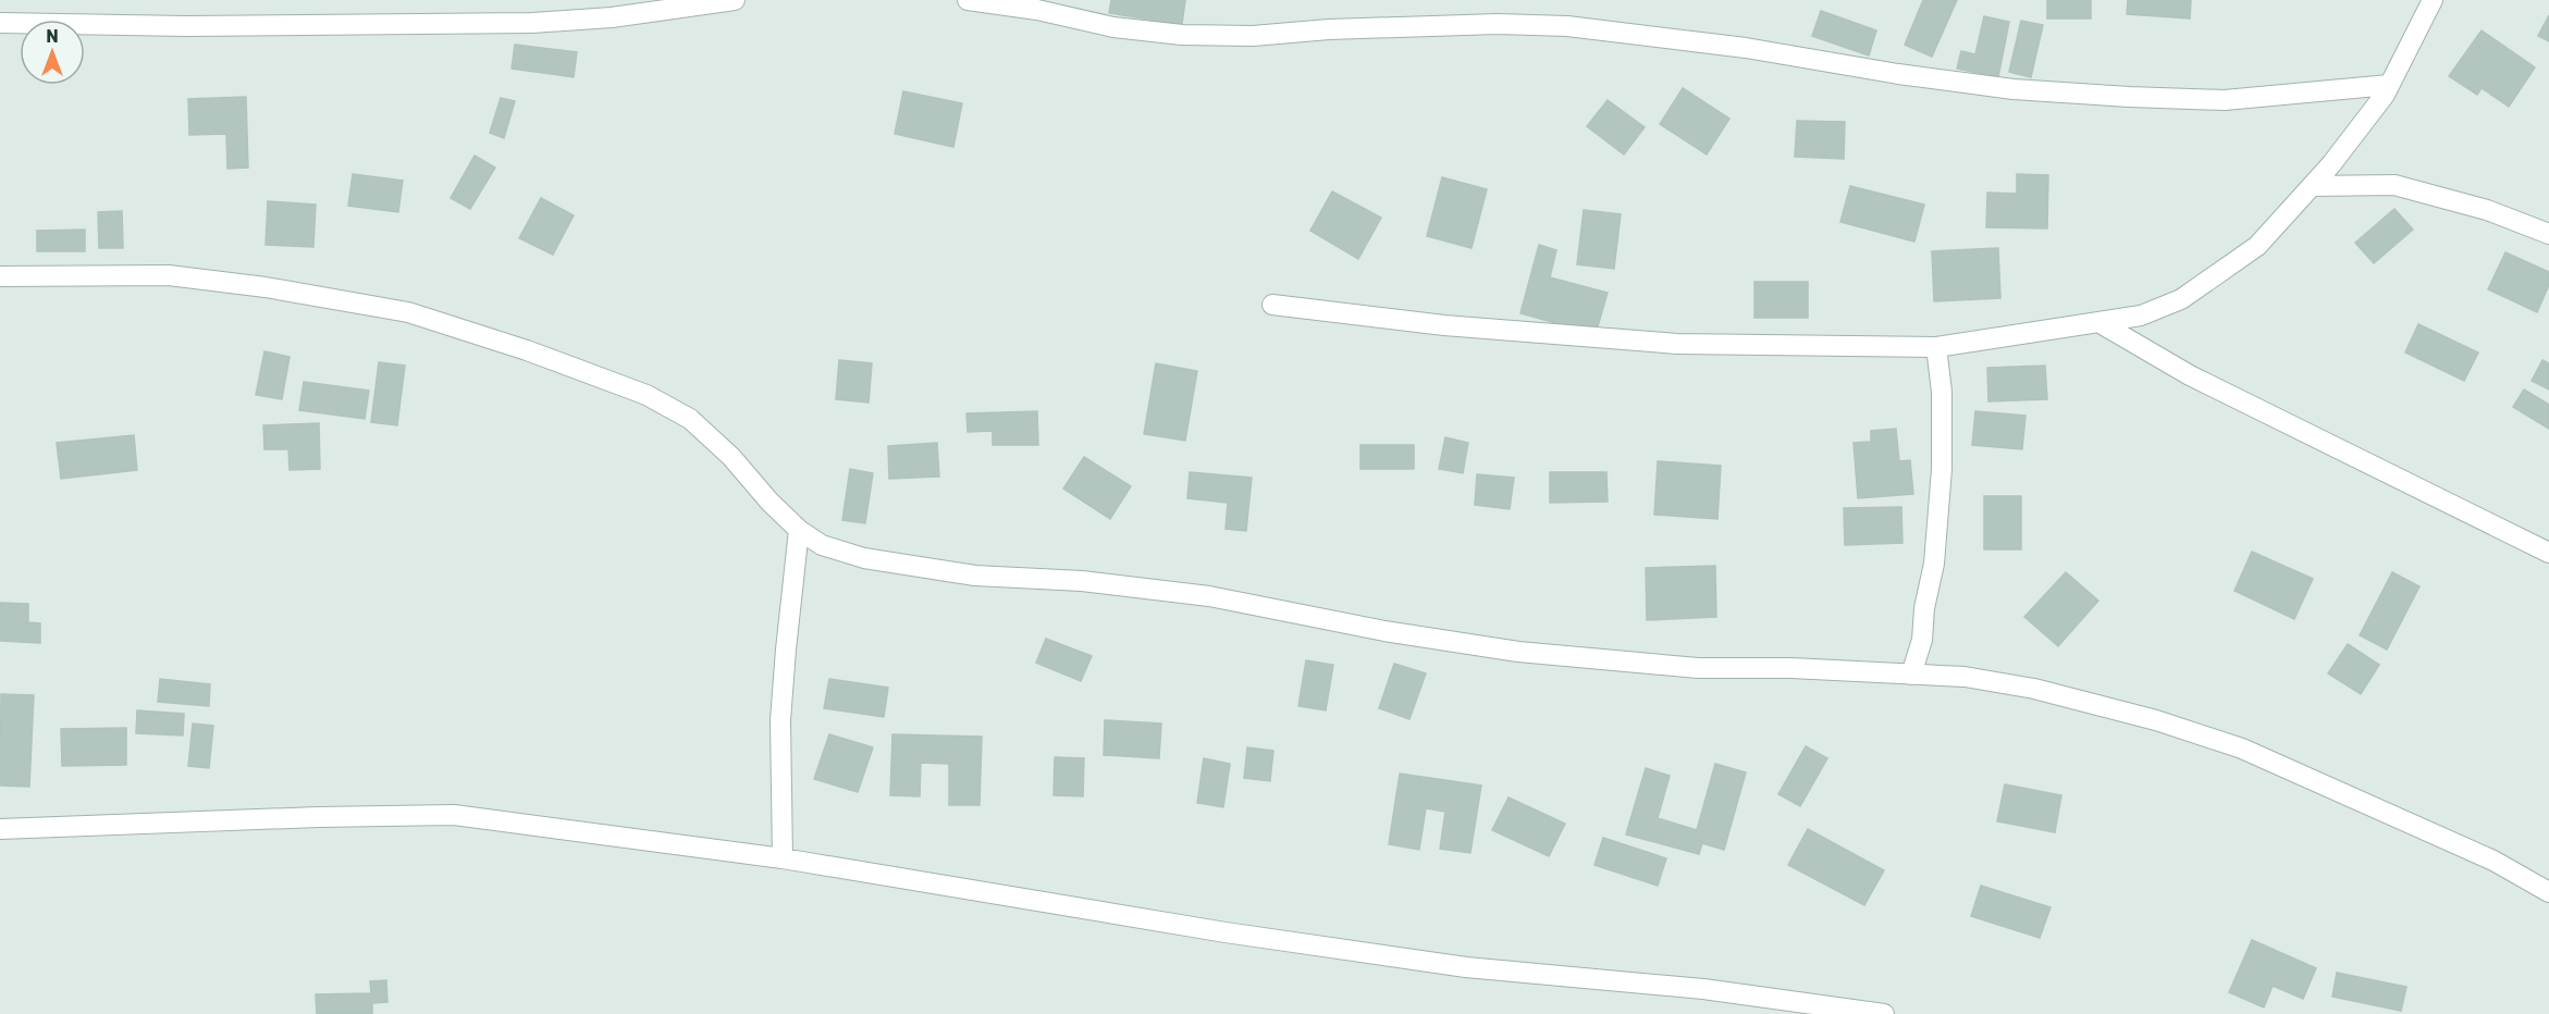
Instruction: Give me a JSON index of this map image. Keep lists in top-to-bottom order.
{
  "north": "top"
}
